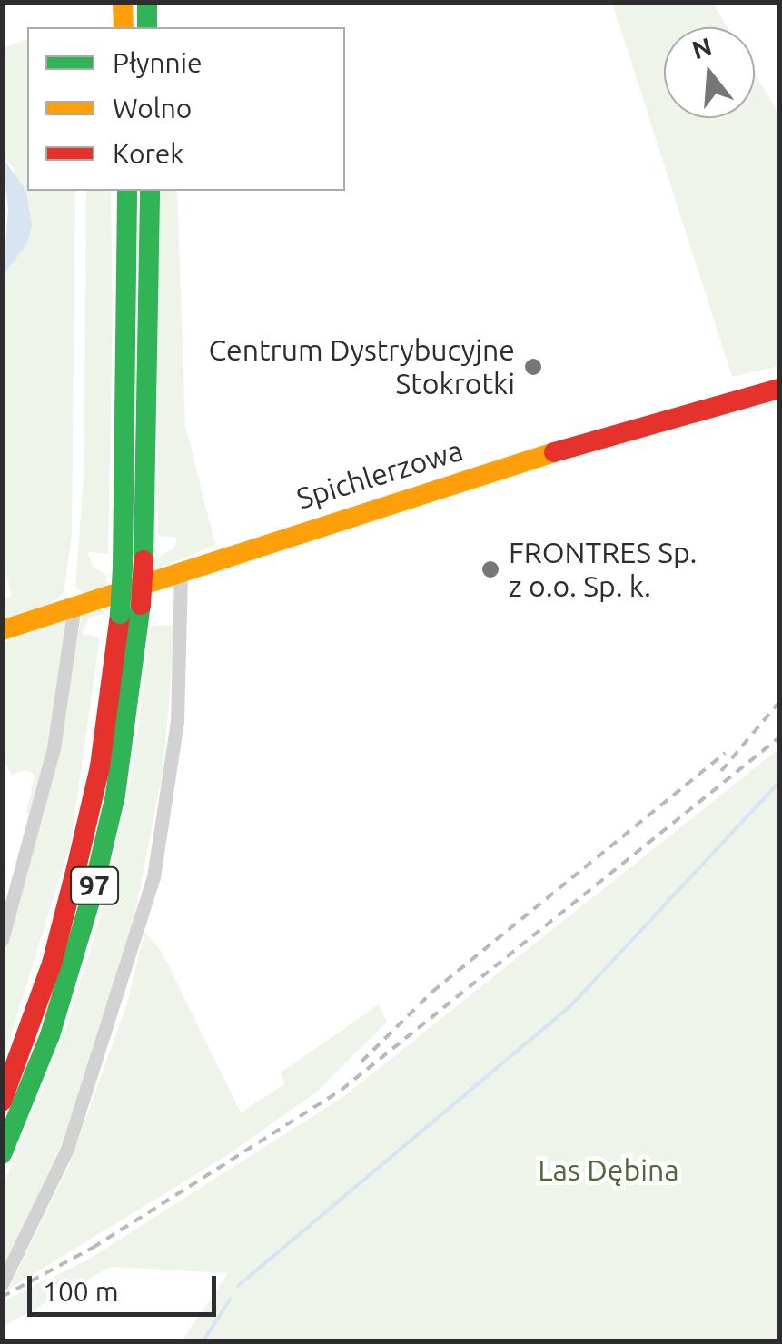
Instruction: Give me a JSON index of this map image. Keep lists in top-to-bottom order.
{
  "streets": {
    "main road": ["Spichlerzowa", "97"]
  },
  "parks": ["Las Dębina"],
  "places": ["Centrum Dystrybucyjne Stokrotki", "FRONTRES Sp. z o.o. Sp. k."],
  "legend": ["Płynnie", "Wolno", "Korek"],
  "scale_bar": "100 m",
  "north": "top"
}
